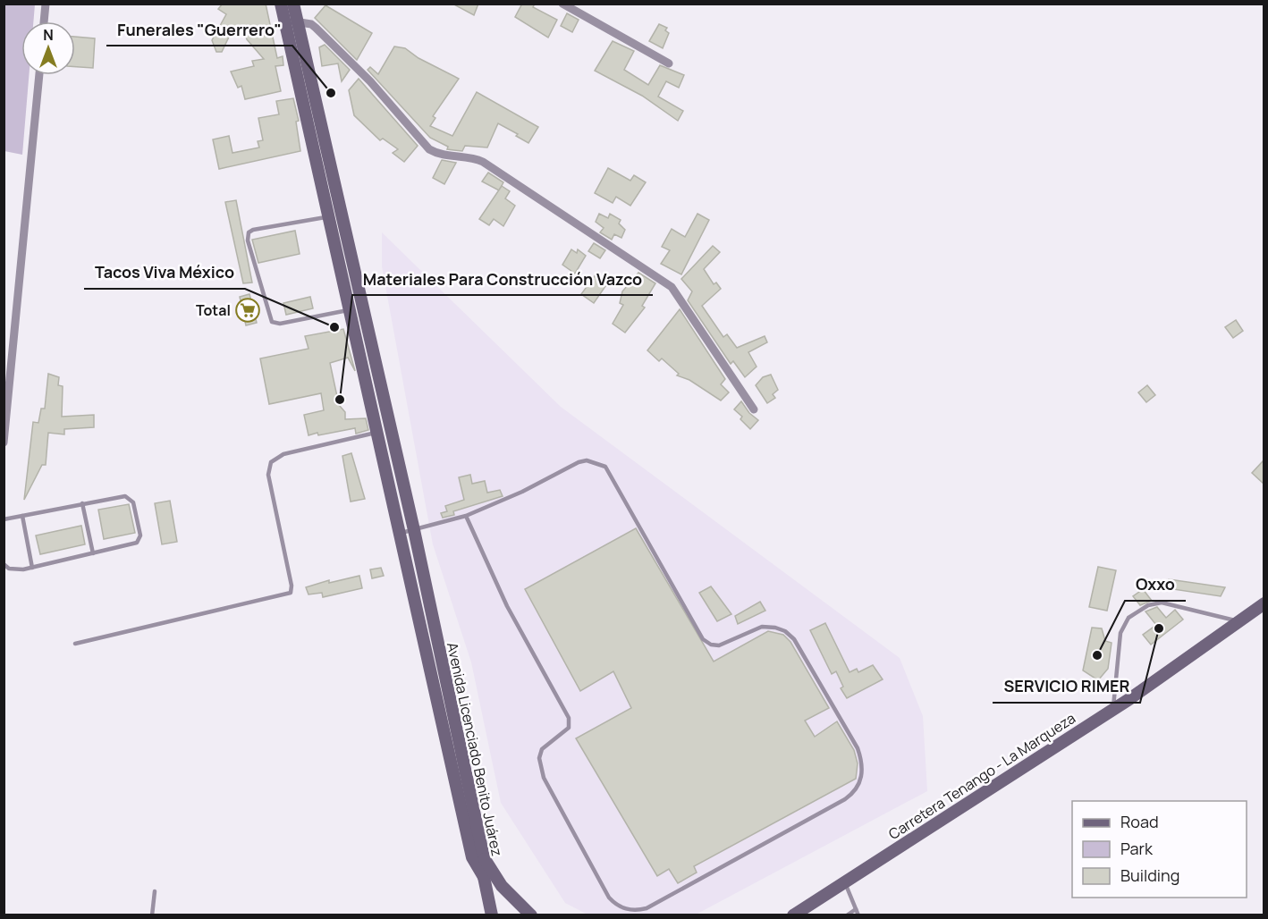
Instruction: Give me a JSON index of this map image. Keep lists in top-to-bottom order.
{
  "streets": {
    "main road": ["Avenida Licenciado Benito Juárez", "Carretera Tenango - La Marqueza"]
  },
  "places": {
    "other": [
      "Funerales \"Guerrero\"",
      "Tacos Viva México",
      "Materiales Para Construcción Vazco",
      "SERVICIO RIMER",
      "Oxxo"
    ],
    "supermarket": ["Total"]
  },
  "legend": ["Road", "Park", "Building"],
  "north": "top"
}
